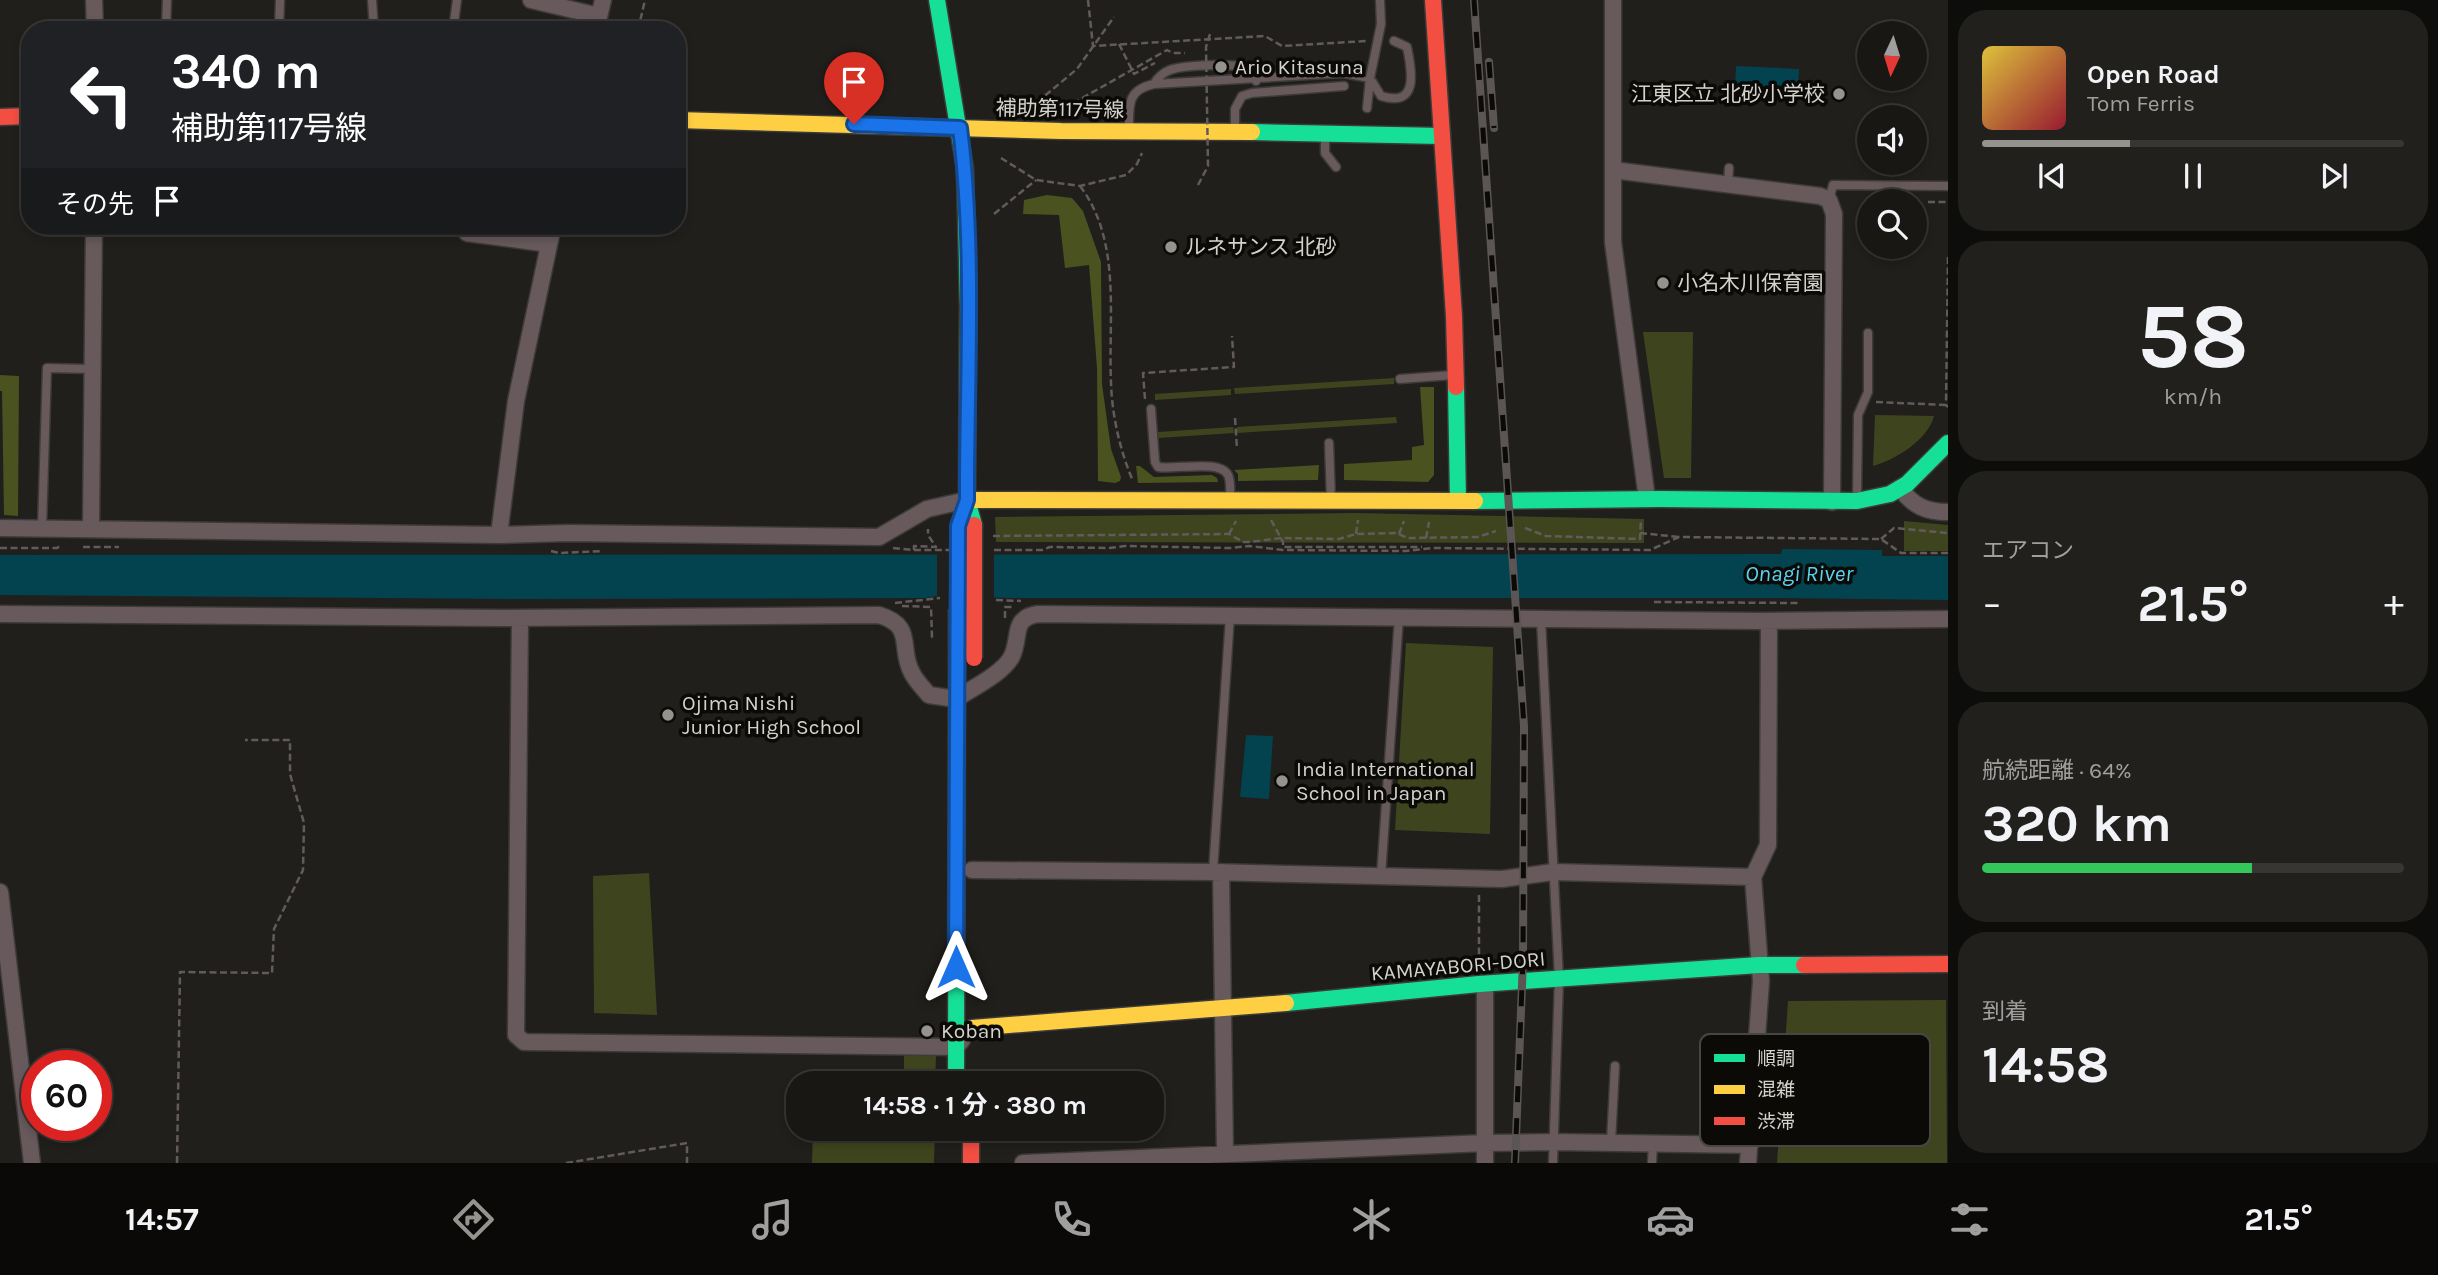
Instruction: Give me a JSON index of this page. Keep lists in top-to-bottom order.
{
  "streets": {
    "street": ["補助第117号線", "KAMAYABORI-DORI"]
  },
  "water": ["Onagi River"],
  "places": [
    "Ario Kitasuna",
    "江東区立 北砂小学校",
    "ルネサンス 北砂",
    "小名木川保育園",
    "Ojima Nishi Junior High School",
    "India International School in Japan",
    "Koban"
  ],
  "legend": ["順調", "混雑", "渋滞"],
  "north": "bottom",
  "page": {
    "turn": ["340 m", "補助第117号線"],
    "song": ["Open Road", "Tom Ferris"],
    "then": "その先",
    "tile": [
      ["58", "km/h"],
      "エアコン",
      ["航続距離 · 64%", "320 km"],
      ["到着", "14:58"]
    ],
    "heat": ["−", "21.5°", "+"],
    "limit": "60",
    "trip": "14:58 · 1 分 · 380 m",
    "tabs": ["14:57", "21.5°"]
  }
}
